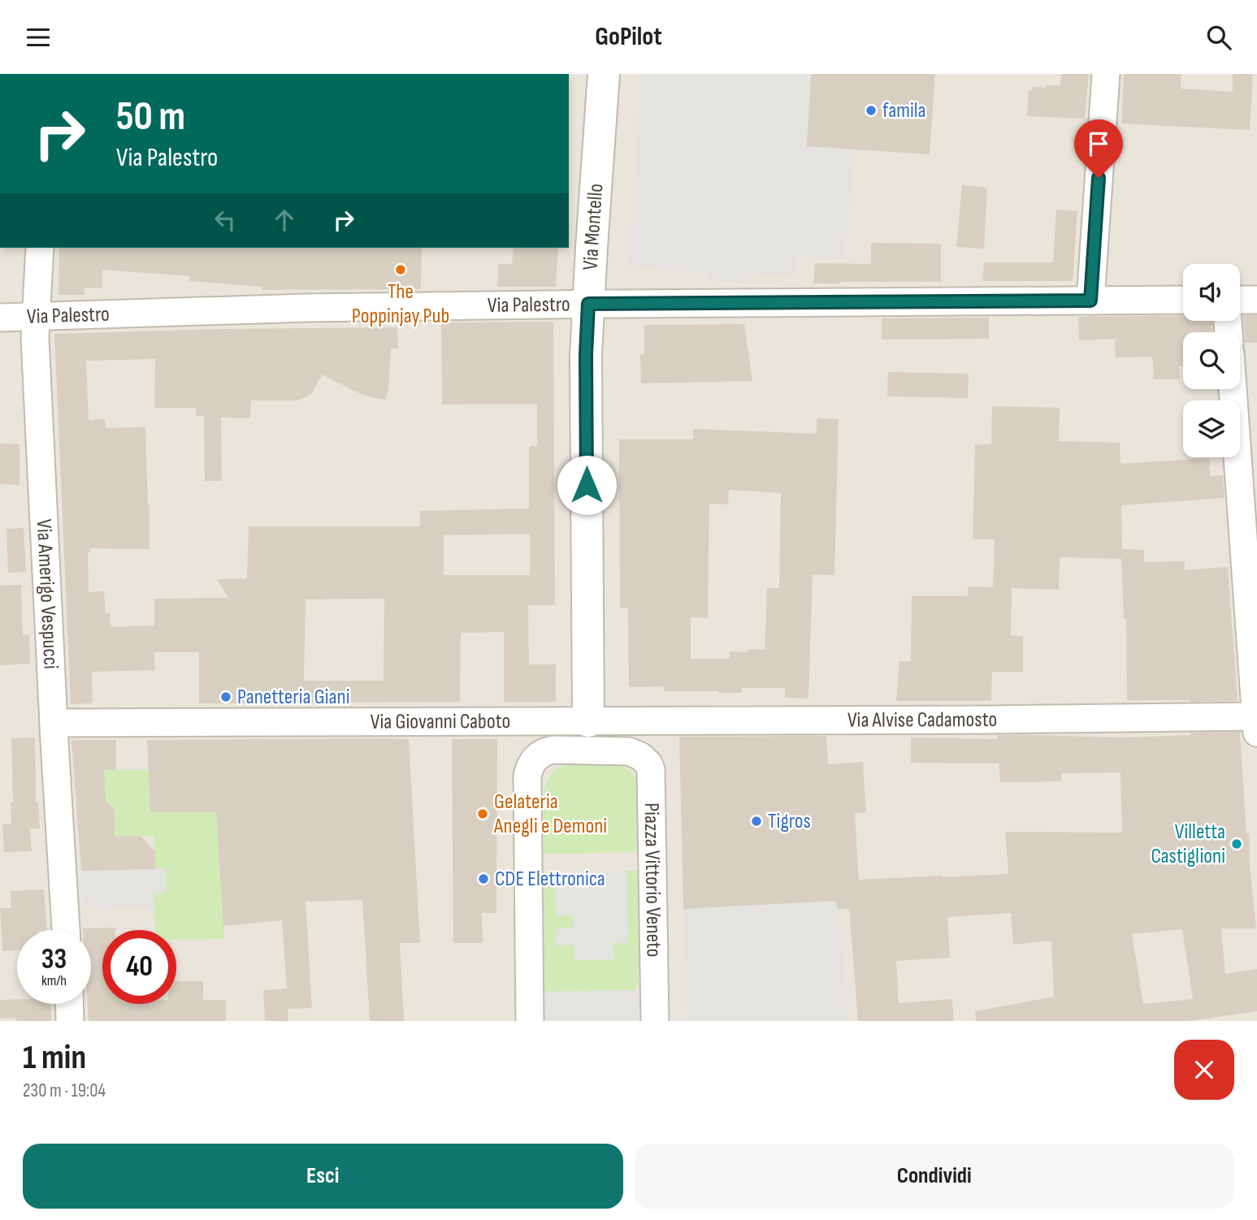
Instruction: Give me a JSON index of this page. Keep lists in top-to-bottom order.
{
  "streets": {
    "street": [
      "Via Montello",
      "Via Palestro",
      "Via Amerigo Vespucci",
      "Via Alvise Cadamosto",
      "Via Giovanni Caboto",
      "Piazza Vittorio Veneto"
    ]
  },
  "crossings": [
    ["Via Montello", "Via Palestro"],
    ["Via Montello", "Via Alvise Cadamosto"],
    ["Via Montello", "Via Giovanni Caboto"],
    ["Via Montello", "Piazza Vittorio Veneto"],
    ["Via Palestro", "Via Amerigo Vespucci"],
    ["Via Amerigo Vespucci", "Via Giovanni Caboto"],
    ["Via Alvise Cadamosto", "Via Giovanni Caboto"],
    ["Via Alvise Cadamosto", "Piazza Vittorio Veneto"],
    ["Via Giovanni Caboto", "Piazza Vittorio Veneto"]
  ],
  "places": [
    "famila",
    "The Poppinjay Pub",
    "Panetteria Giani",
    "Gelateria Anegli e Demoni",
    "Tigros",
    "Villetta Castiglioni",
    "CDE Elettronica"
  ],
  "page": {
    "header": "GoPilot",
    "turn": ["50 m", "Via Palestro"],
    "speed": "33 km/h",
    "limit": "40",
    "heading": ["1 min", "230 m · 19:04"],
    "buttons": ["Esci", "Condividi"]
  }
}
